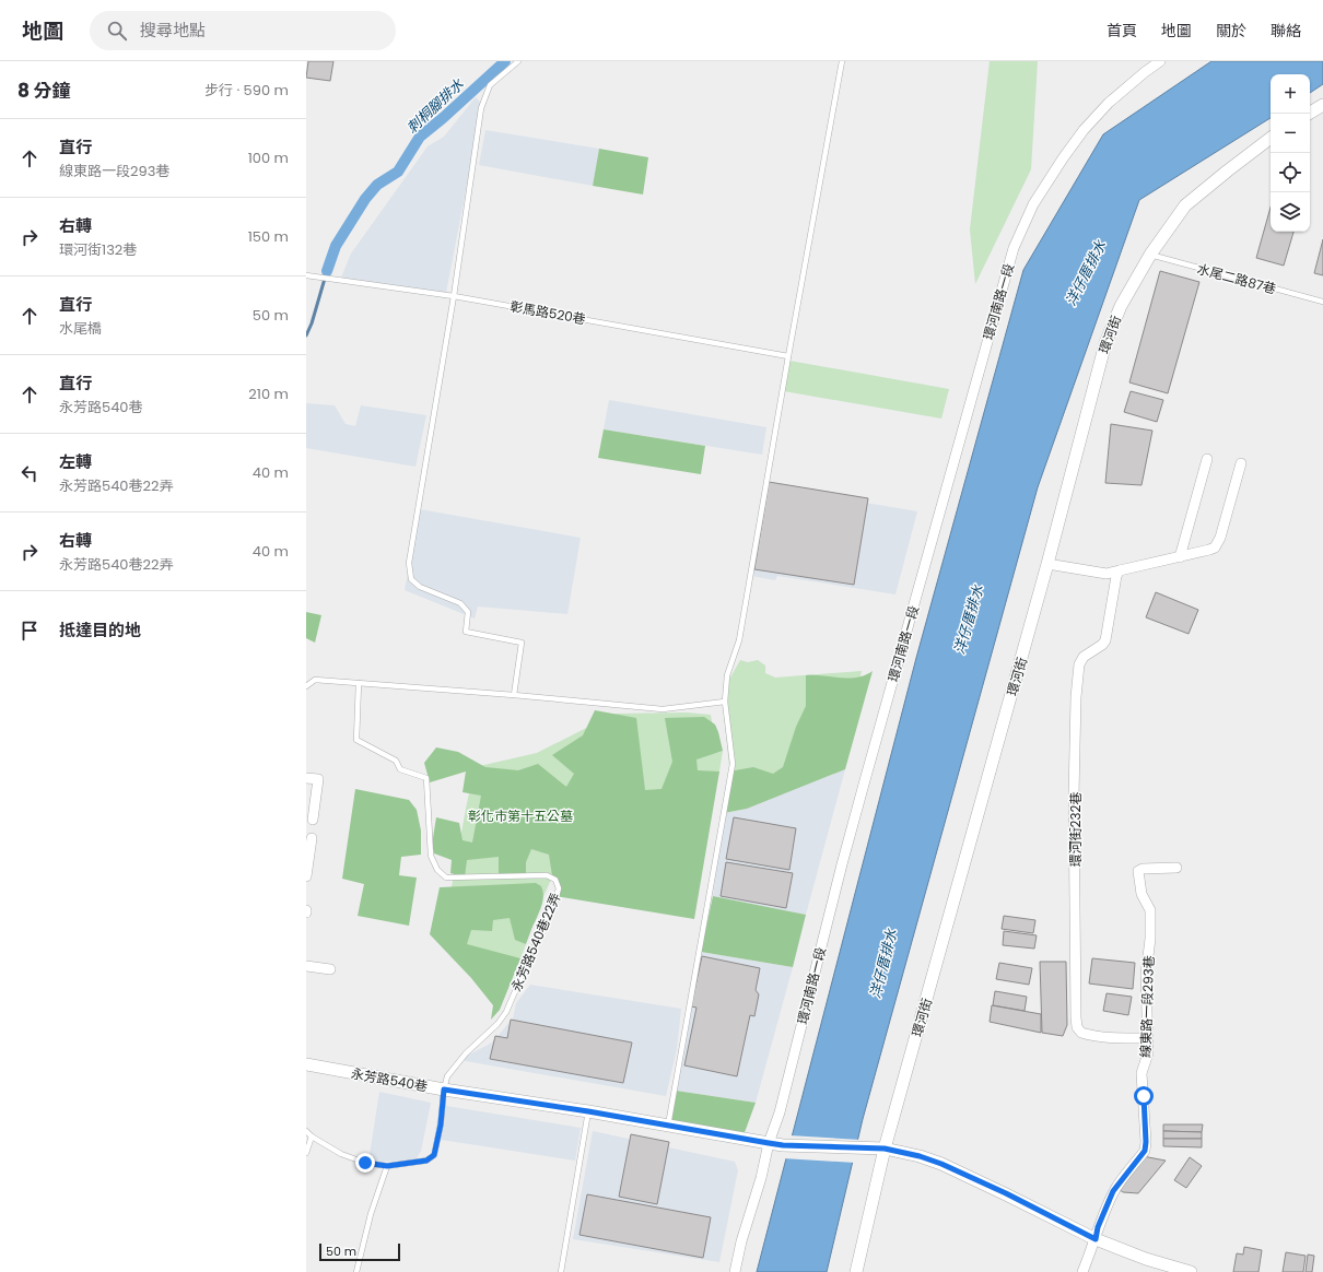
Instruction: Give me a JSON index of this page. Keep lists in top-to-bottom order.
{
  "streets": {
    "street": [
      "環河南路一段",
      "環河街",
      "環河街232巷",
      "線東路一段293巷",
      "永芳路540巷"
    ],
    "lane": ["水尾二路87巷", "彰馬路520巷", "永芳路540巷22弄"]
  },
  "crossings": [
    ["水尾二路87巷", "環河街"],
    ["環河南路一段", "永芳路540巷"],
    ["環河街", "永芳路540巷"],
    ["環河街232巷", "線東路一段293巷"],
    ["永芳路540巷22弄", "永芳路540巷"],
    ["線東路一段293巷", "永芳路540巷"]
  ],
  "water": ["刺桐腳排水", "洋仔厝排水"],
  "parks": ["彰化市第十五公墓"],
  "scale_bar": "50 m",
  "page": {
    "header": "地圖",
    "search": "搜尋地點",
    "nav": [
      "首頁",
      "地圖",
      "關於",
      "聯絡"
    ],
    "heading": ["8 分鐘", "步行 · 590 m"],
    "map_buttons": ["+", "−"],
    "list": [
      ["直行", "線東路一段293巷", "100 m"],
      ["右轉", "環河街132巷", "150 m"],
      ["直行", "水尾橋", "50 m"],
      ["直行", "永芳路540巷", "210 m"],
      ["左轉", "永芳路540巷22弄", "40 m"],
      ["右轉", "永芳路540巷22弄", "40 m"],
      "抵達目的地"
    ],
    "scale": "50 m"
  }
}
